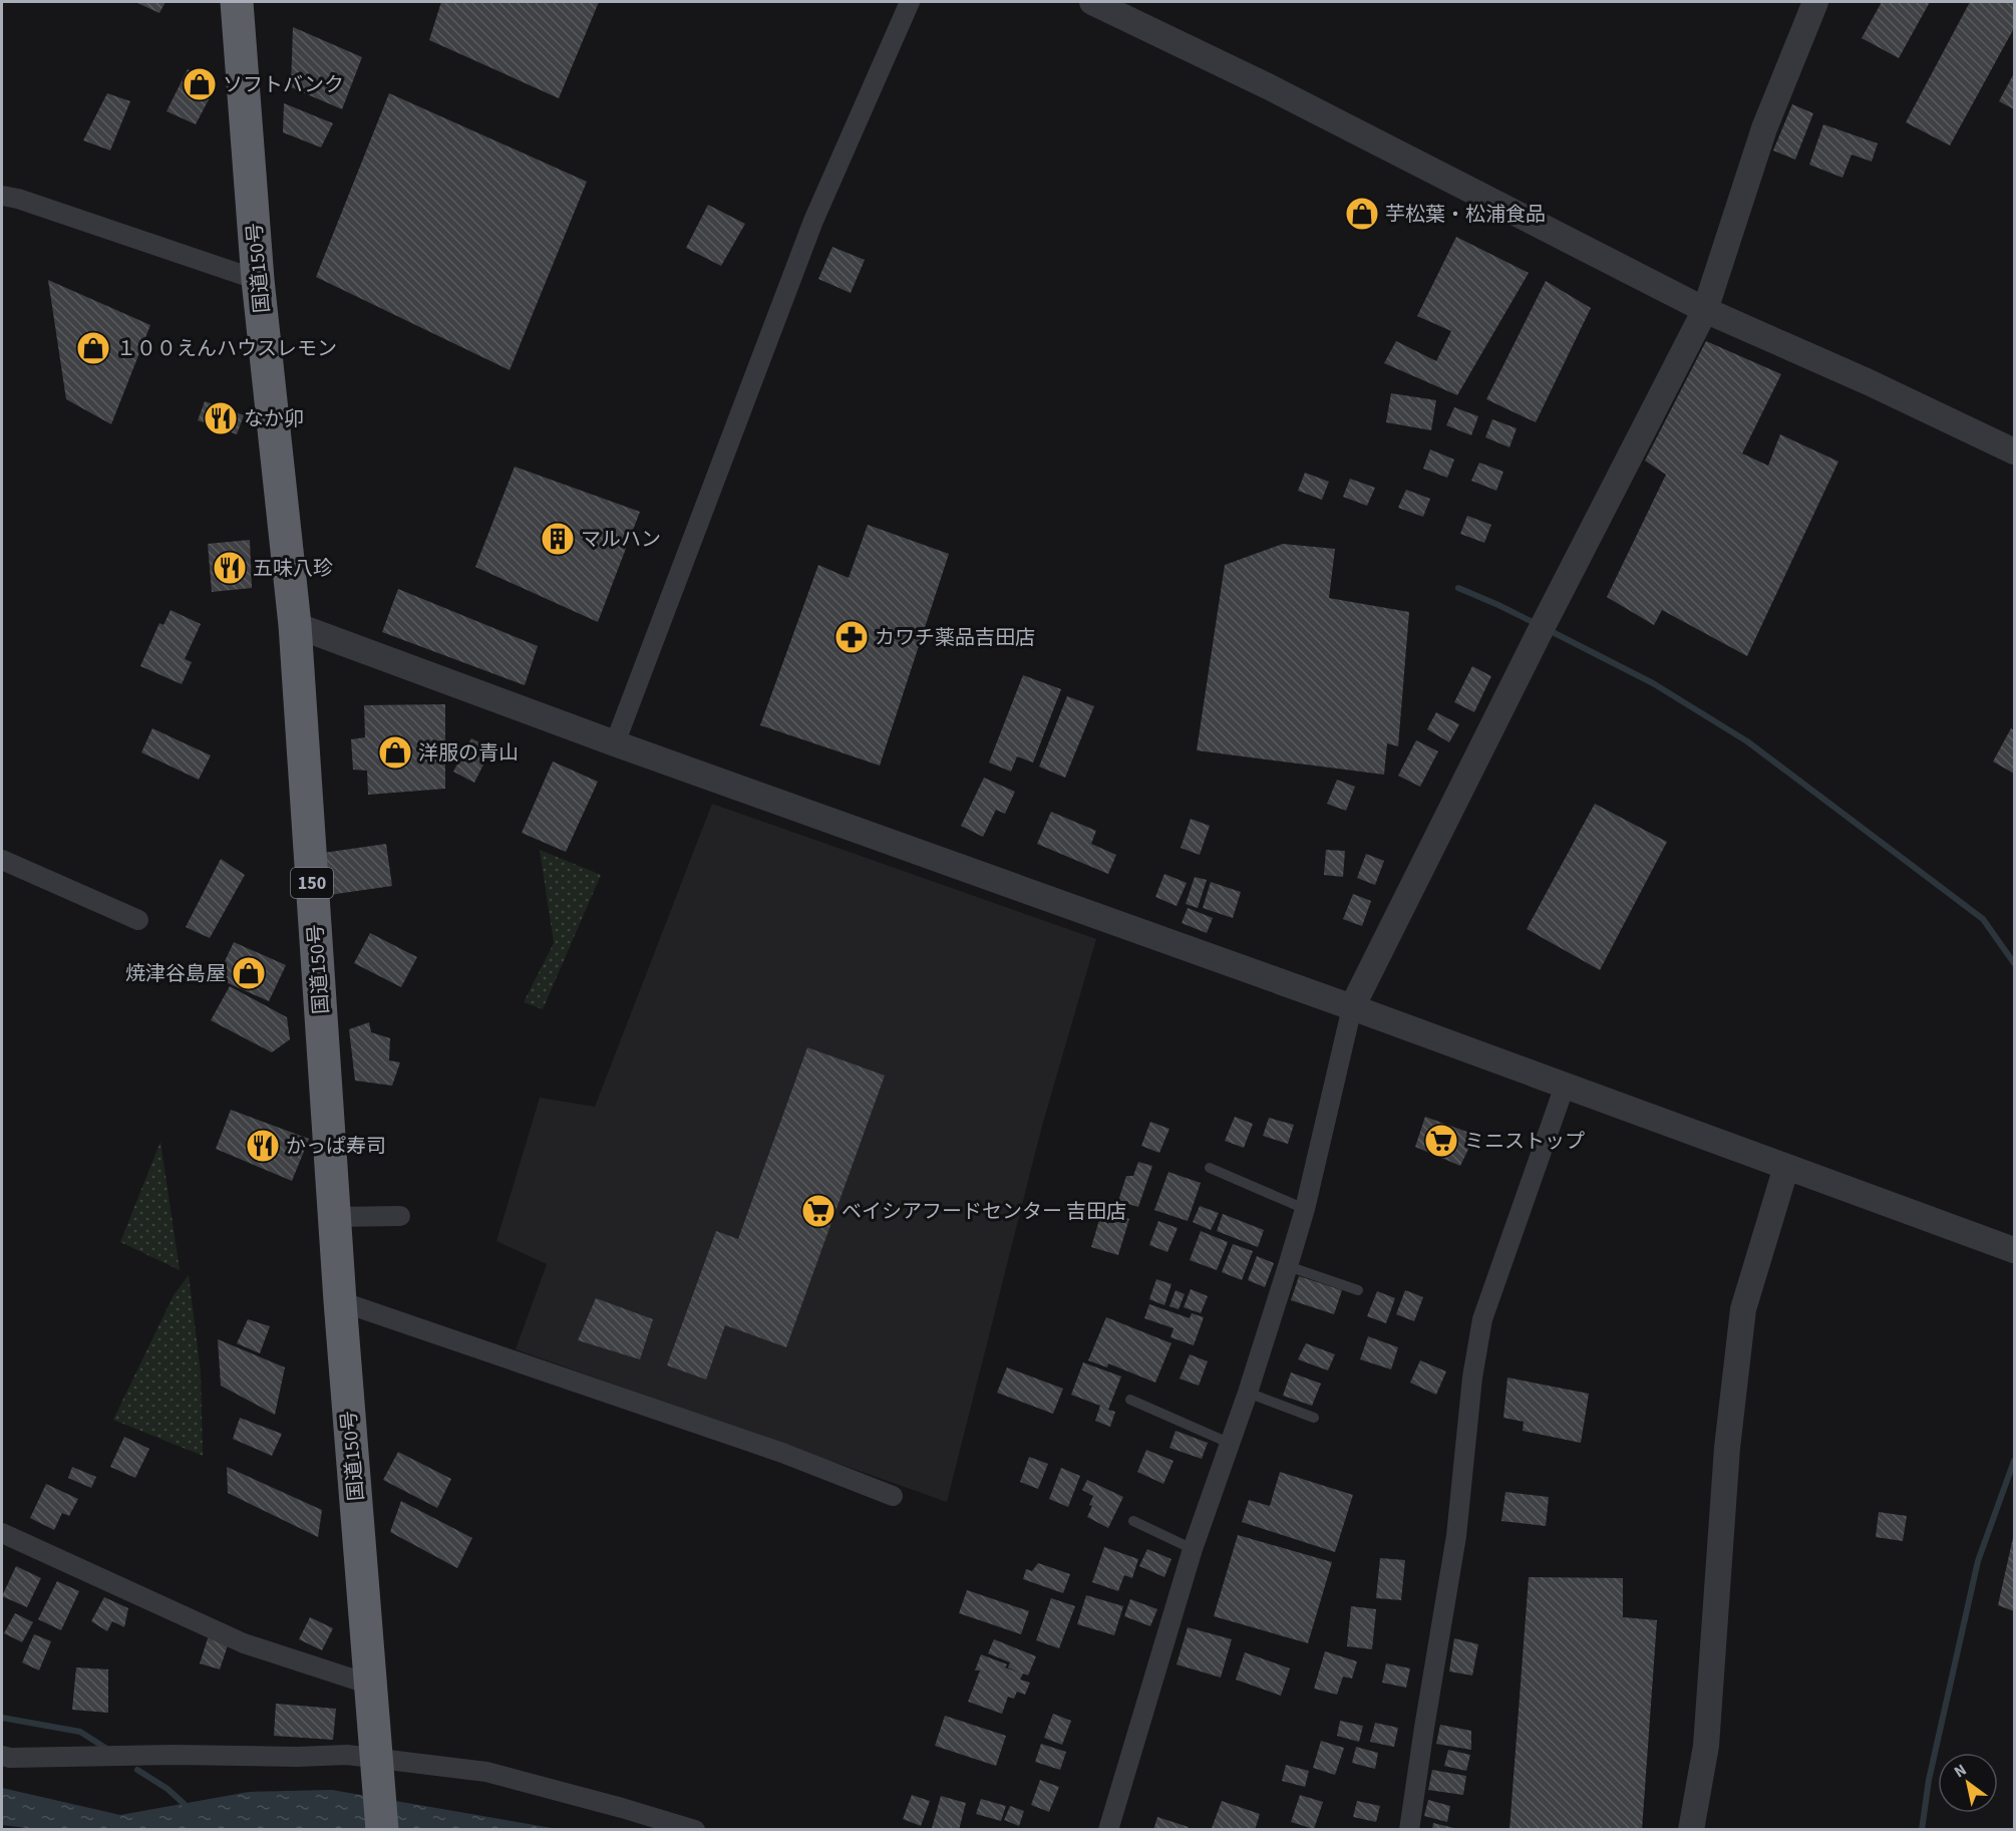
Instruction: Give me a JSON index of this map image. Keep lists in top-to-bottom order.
{
  "streets": {
    "highway": ["国道150号", "150"]
  },
  "places": {
    "shop": [
      "ソフトバンク",
      "芋松葉・松浦食品",
      "１００えんハウスレモン",
      "洋服の青山",
      "焼津谷島屋"
    ],
    "restaurant": ["なか卯", "五味八珍", "かっぱ寿司"],
    "building": ["マルハン"],
    "pharmacy": ["カワチ薬品吉田店"],
    "supermarket": ["ミニストップ", "ベイシアフードセンター 吉田店"]
  },
  "north": "top left"
}
